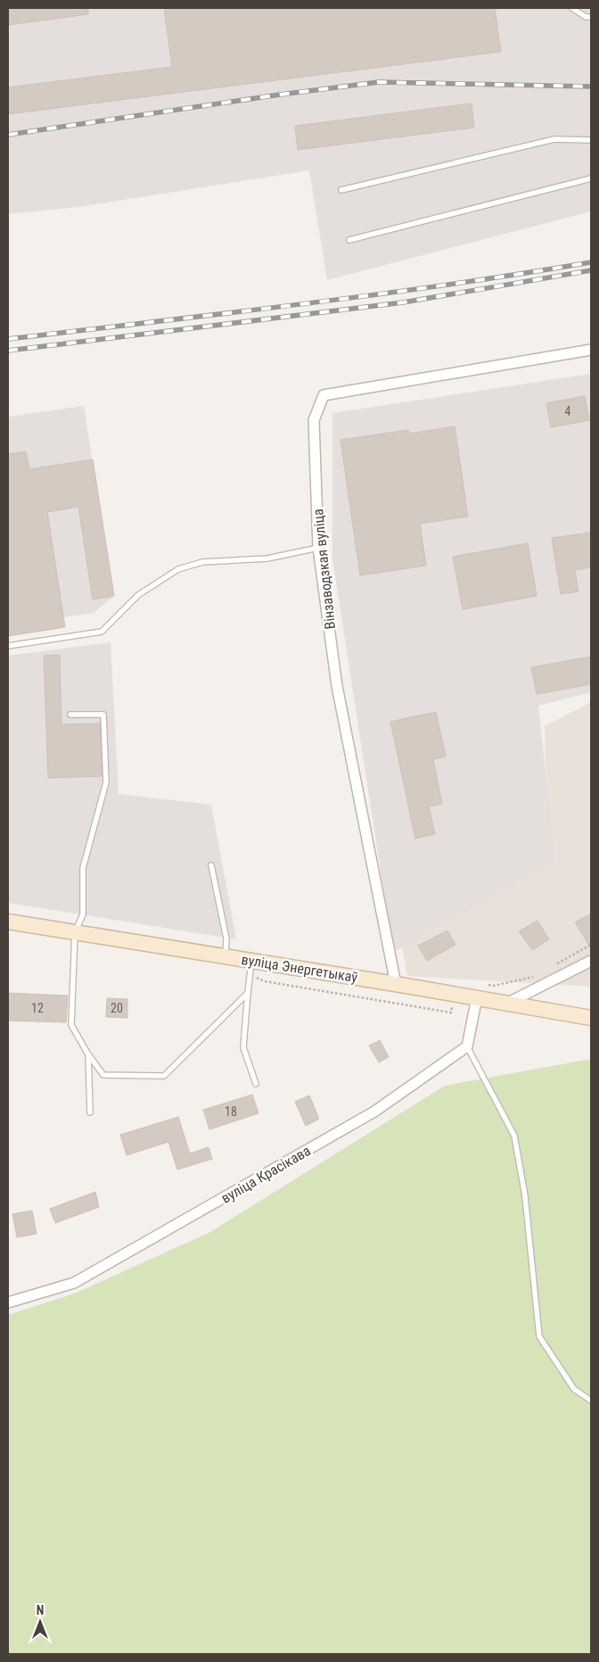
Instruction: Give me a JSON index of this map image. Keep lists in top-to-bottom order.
{
  "streets": {
    "main road": ["вуліца Энергетыкаў"],
    "street": ["Вінзаводзкая вуліца", "вуліца Красікава"]
  },
  "crossings": [
    ["Вінзаводзкая вуліца", "вуліца Энергетыкаў"]
  ],
  "house_numbers": [
    "4",
    "12",
    "20",
    "18"
  ],
  "north": "top"
}
